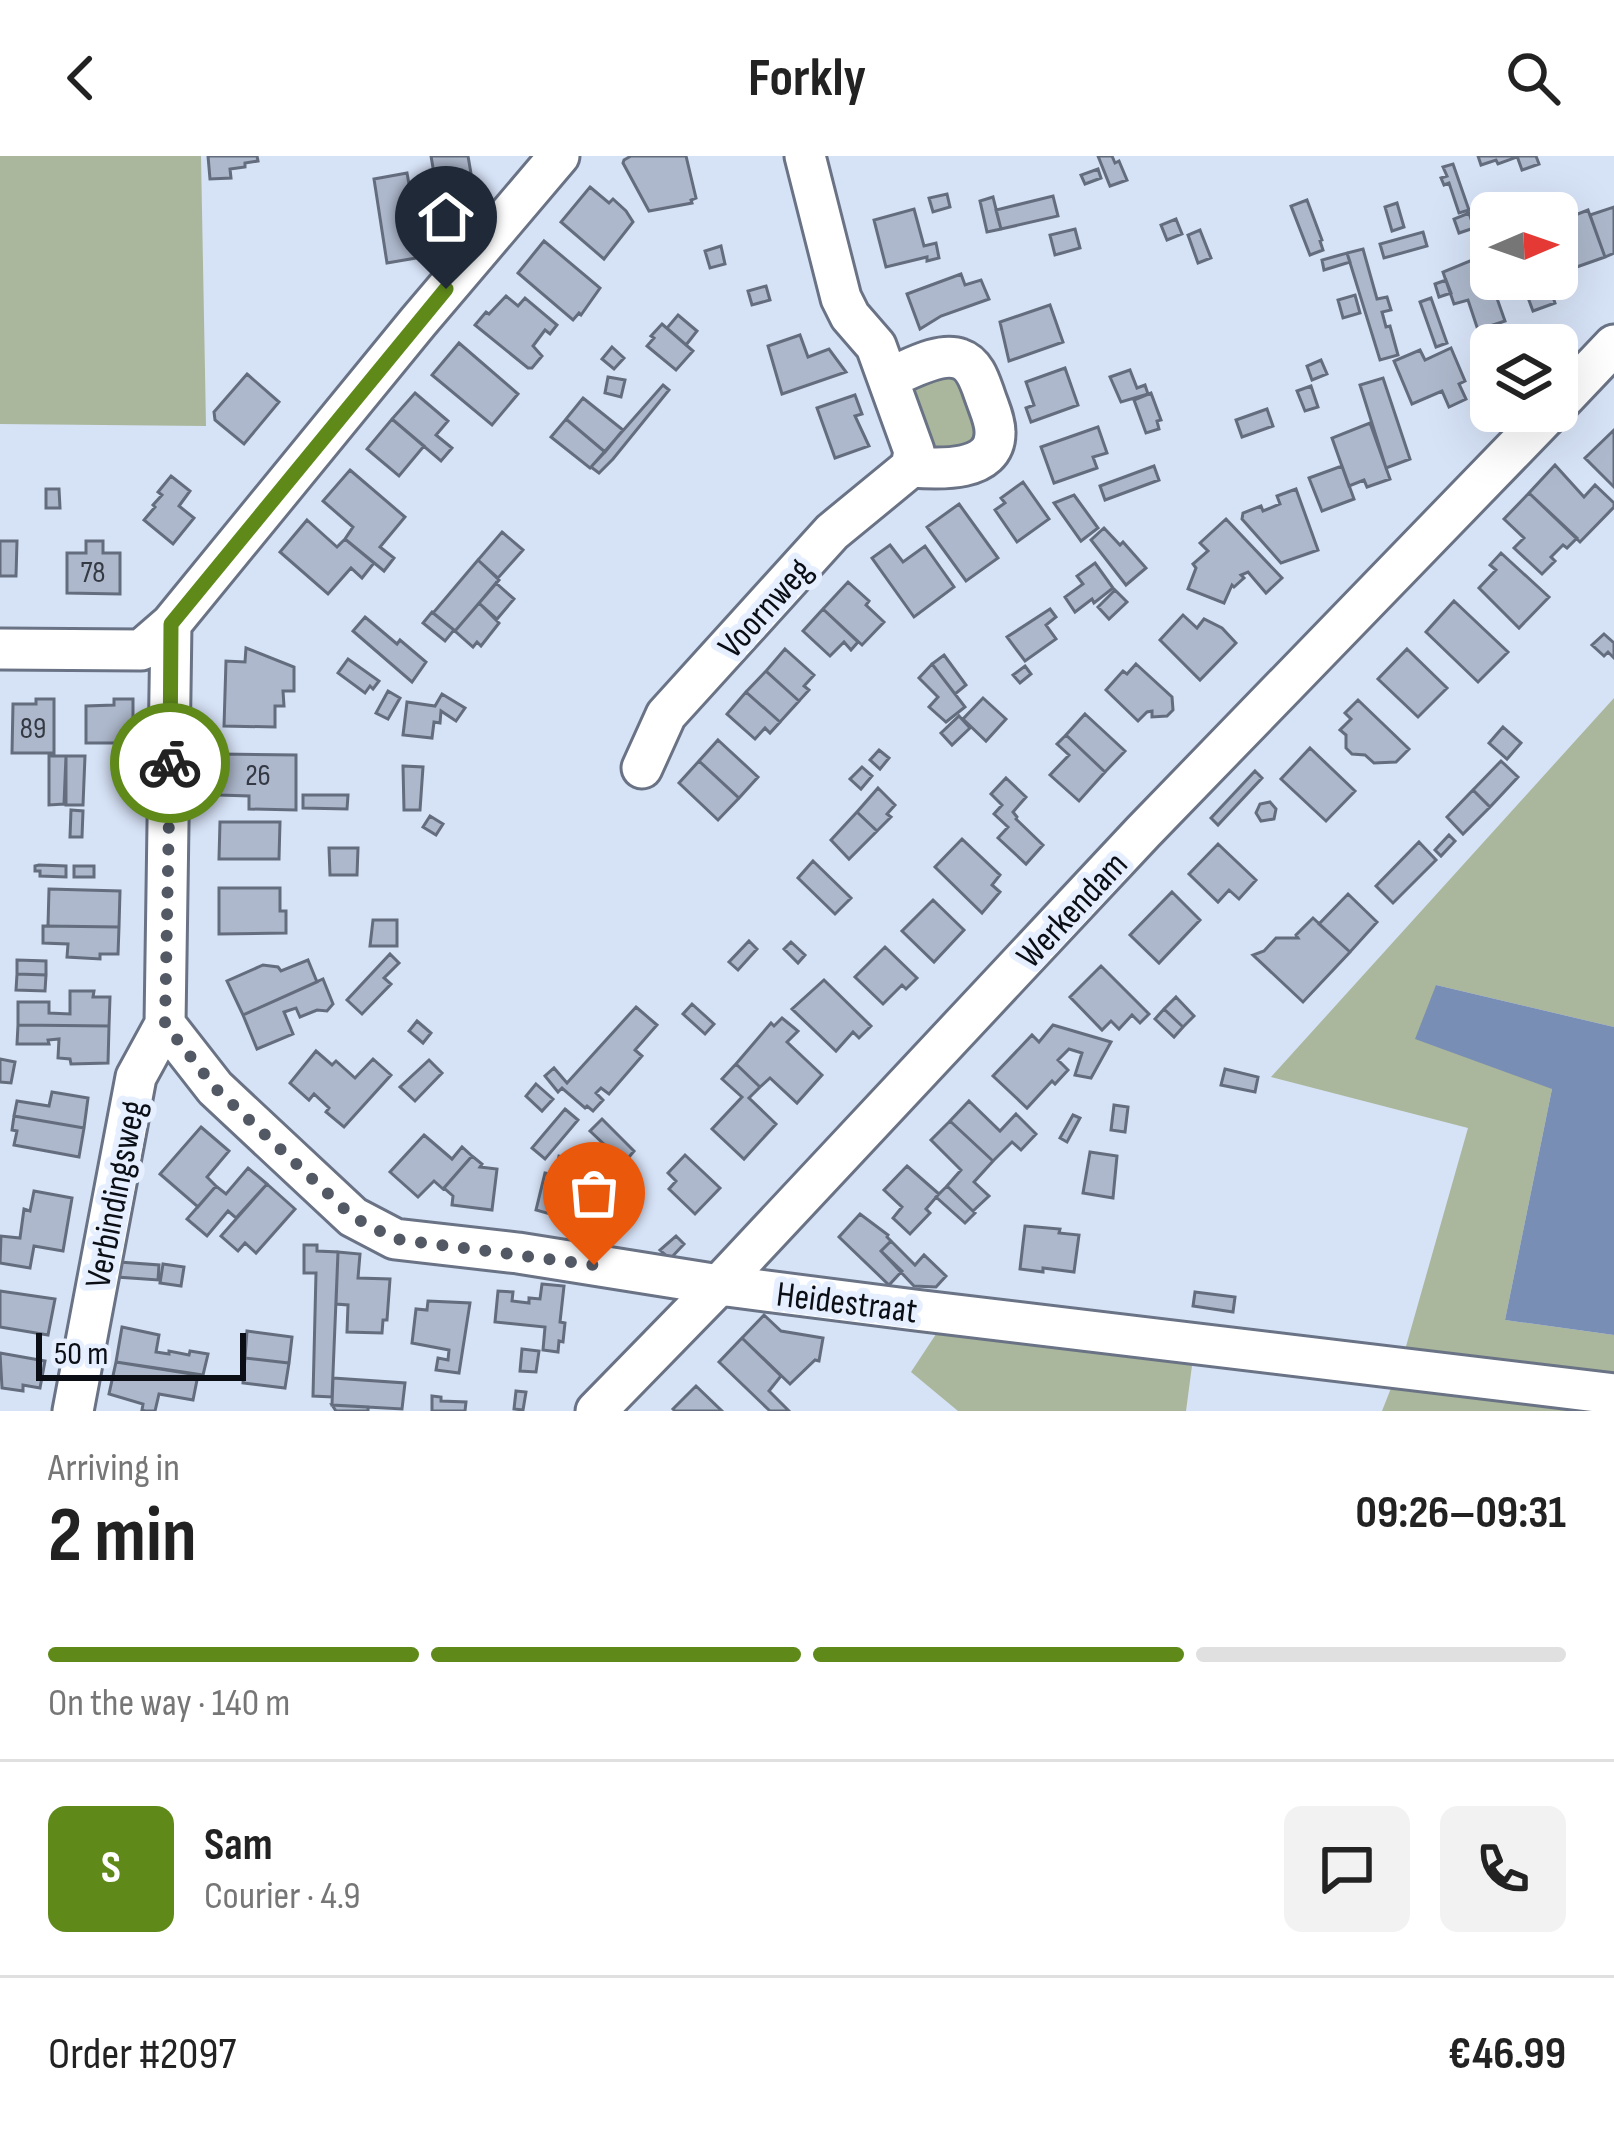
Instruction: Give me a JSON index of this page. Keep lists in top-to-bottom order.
{
  "streets": {
    "street": [
      "Voornweg",
      "Werkendam",
      "Verbindingsweg",
      "Heidestraat"
    ]
  },
  "crossings": [
    ["Werkendam", "Heidestraat"],
    ["Verbindingsweg", "Heidestraat"]
  ],
  "house_numbers": ["78", "89", "26"],
  "scale_bar": "50 m",
  "north": "right",
  "page": {
    "header": "Forkly",
    "scale": "50 m",
    "heading": ["2 min", "Arriving in", "09:26–09:31"],
    "panel": [
      "Sam",
      "Courier · 4.9",
      "Order #2097",
      "€46.99"
    ],
    "bar": "On the way · 140 m",
    "round": "S"
  }
}
